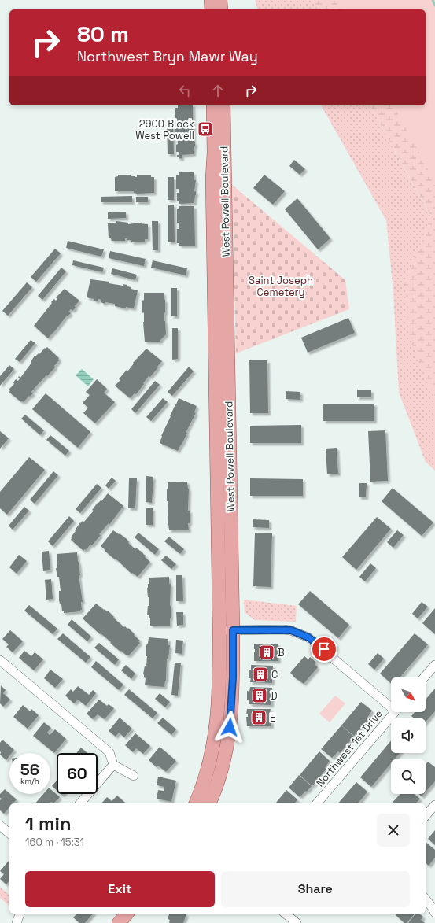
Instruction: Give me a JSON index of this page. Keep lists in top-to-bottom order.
{
  "streets": {
    "main road": ["West Powell Boulevard"],
    "street": ["Northwest 1st Drive"]
  },
  "parks": ["Saint Joseph Cemetery"],
  "places": {
    "bus stop": ["2900 Block West Powell"],
    "building": [
      "B",
      "C",
      "D",
      "E"
    ]
  },
  "north": "bottom right",
  "page": {
    "turn": ["80 m", "Northwest Bryn Mawr Way"],
    "speed": "56 km/h",
    "limit": "60",
    "heading": ["1 min", "160 m · 15:31"],
    "buttons": ["Exit", "Share"]
  }
}
